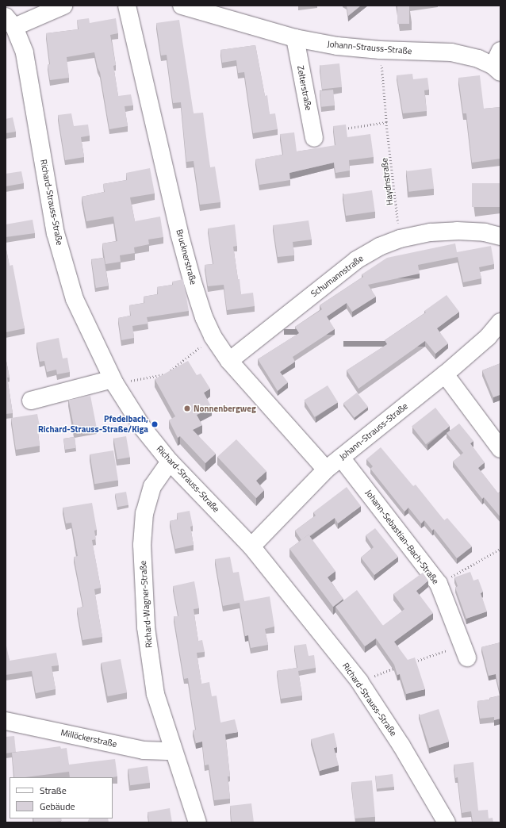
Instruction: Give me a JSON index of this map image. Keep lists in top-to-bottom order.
{
  "streets": {
    "street": [
      "Johann-Strauss-Straße",
      "Zelterstraße",
      "Richard-Strauss-Straße",
      "Brucknerstraße",
      "Schumannstraße",
      "Johann-Sebastian-Bach-Straße",
      "Richard-Wagner-Straße",
      "Millöckerstraße"
    ],
    "path": ["Haydnstraße"]
  },
  "crossings": [
    ["Johann-Strauss-Straße", "Zelterstraße"],
    ["Johann-Strauss-Straße", "Haydnstraße"],
    ["Johann-Strauss-Straße", "Richard-Strauss-Straße"],
    ["Johann-Strauss-Straße", "Brucknerstraße"],
    ["Johann-Strauss-Straße", "Johann-Sebastian-Bach-Straße"],
    ["Haydnstraße", "Schumannstraße"],
    ["Richard-Strauss-Straße", "Richard-Wagner-Straße"],
    ["Brucknerstraße", "Schumannstraße"],
    ["Richard-Wagner-Straße", "Millöckerstraße"]
  ],
  "places": ["Nonnenbergweg", "Pfedelbach, Richard-Strauss-Straße/Kiga"],
  "legend": ["Straße", "Gebäude"]
}
